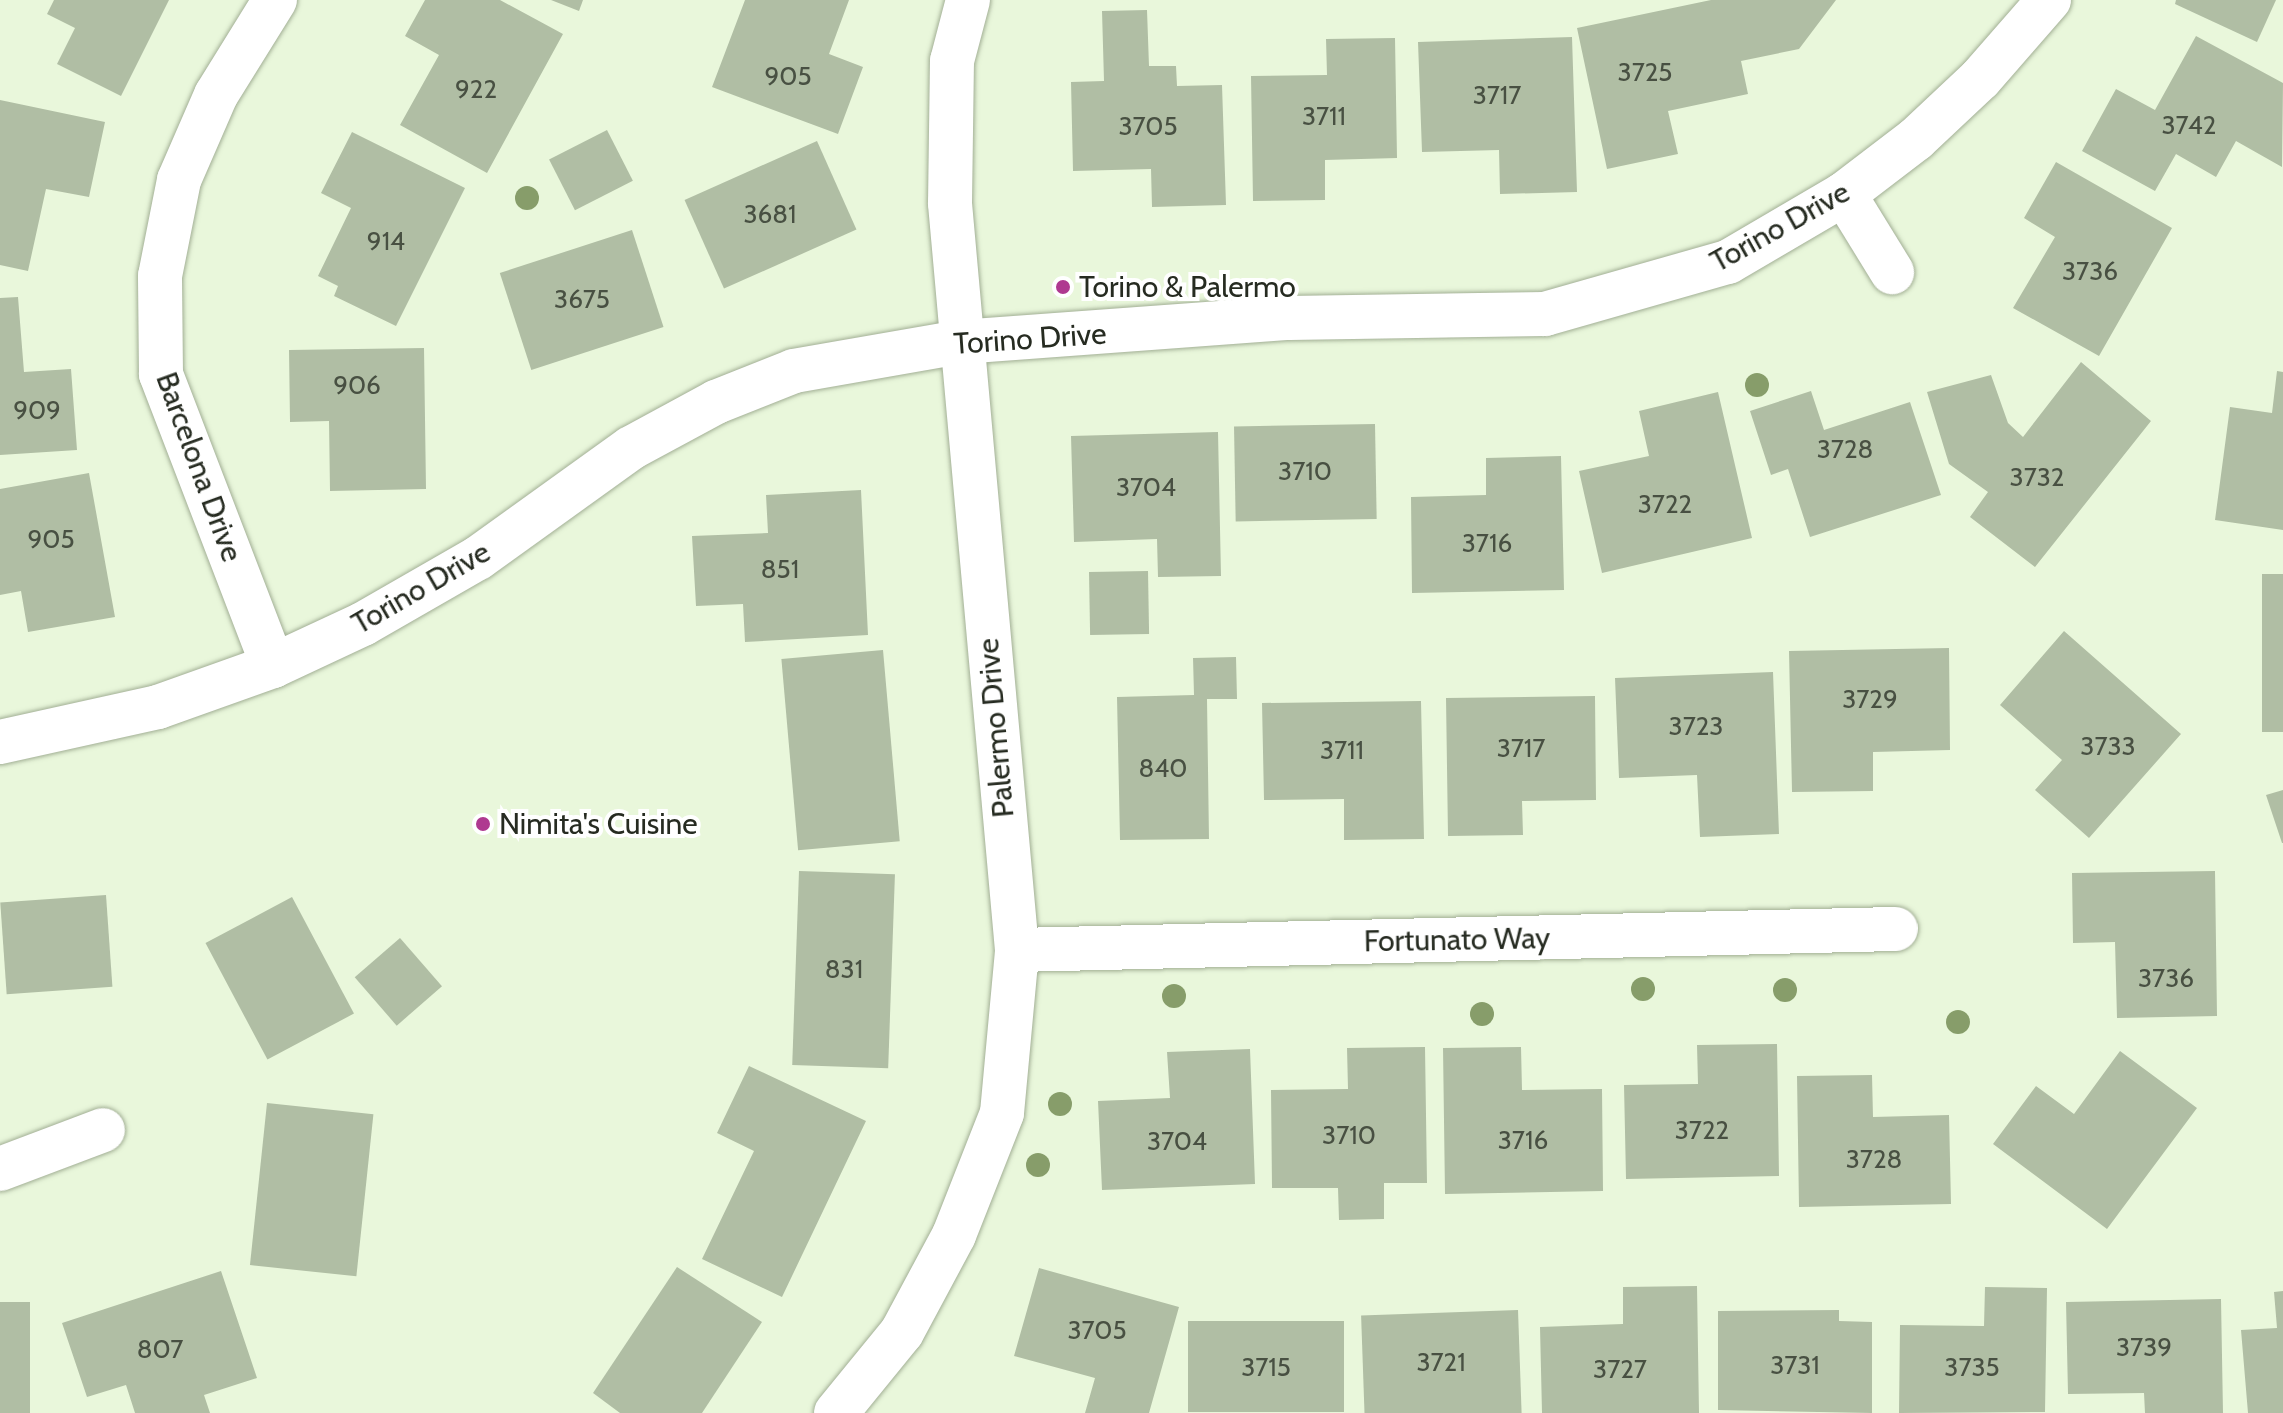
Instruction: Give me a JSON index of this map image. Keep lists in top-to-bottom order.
{
  "streets": {
    "street": [
      "Torino Drive",
      "Barcelona Drive",
      "Palermo Drive",
      "Fortunato Way"
    ]
  },
  "crossings": [
    ["Torino Drive", "Barcelona Drive"],
    ["Torino Drive", "Palermo Drive"],
    ["Palermo Drive", "Fortunato Way"]
  ],
  "places": ["Torino & Palermo", "Nimita's Cuisine"],
  "house_numbers": [
    "3725",
    "905",
    "922",
    "3717",
    "3711",
    "3742",
    "3705",
    "3681",
    "914",
    "3736",
    "3675",
    "906",
    "909",
    "3728",
    "3710",
    "3732",
    "3704",
    "3722",
    "905",
    "3716",
    "851",
    "3729",
    "3723",
    "3733",
    "3717",
    "3711",
    "840",
    "831",
    "3736",
    "3722",
    "3710",
    "3716",
    "3704",
    "3728",
    "3705",
    "3739",
    "807",
    "3721",
    "3731",
    "3715",
    "3735",
    "3727"
  ]
}
